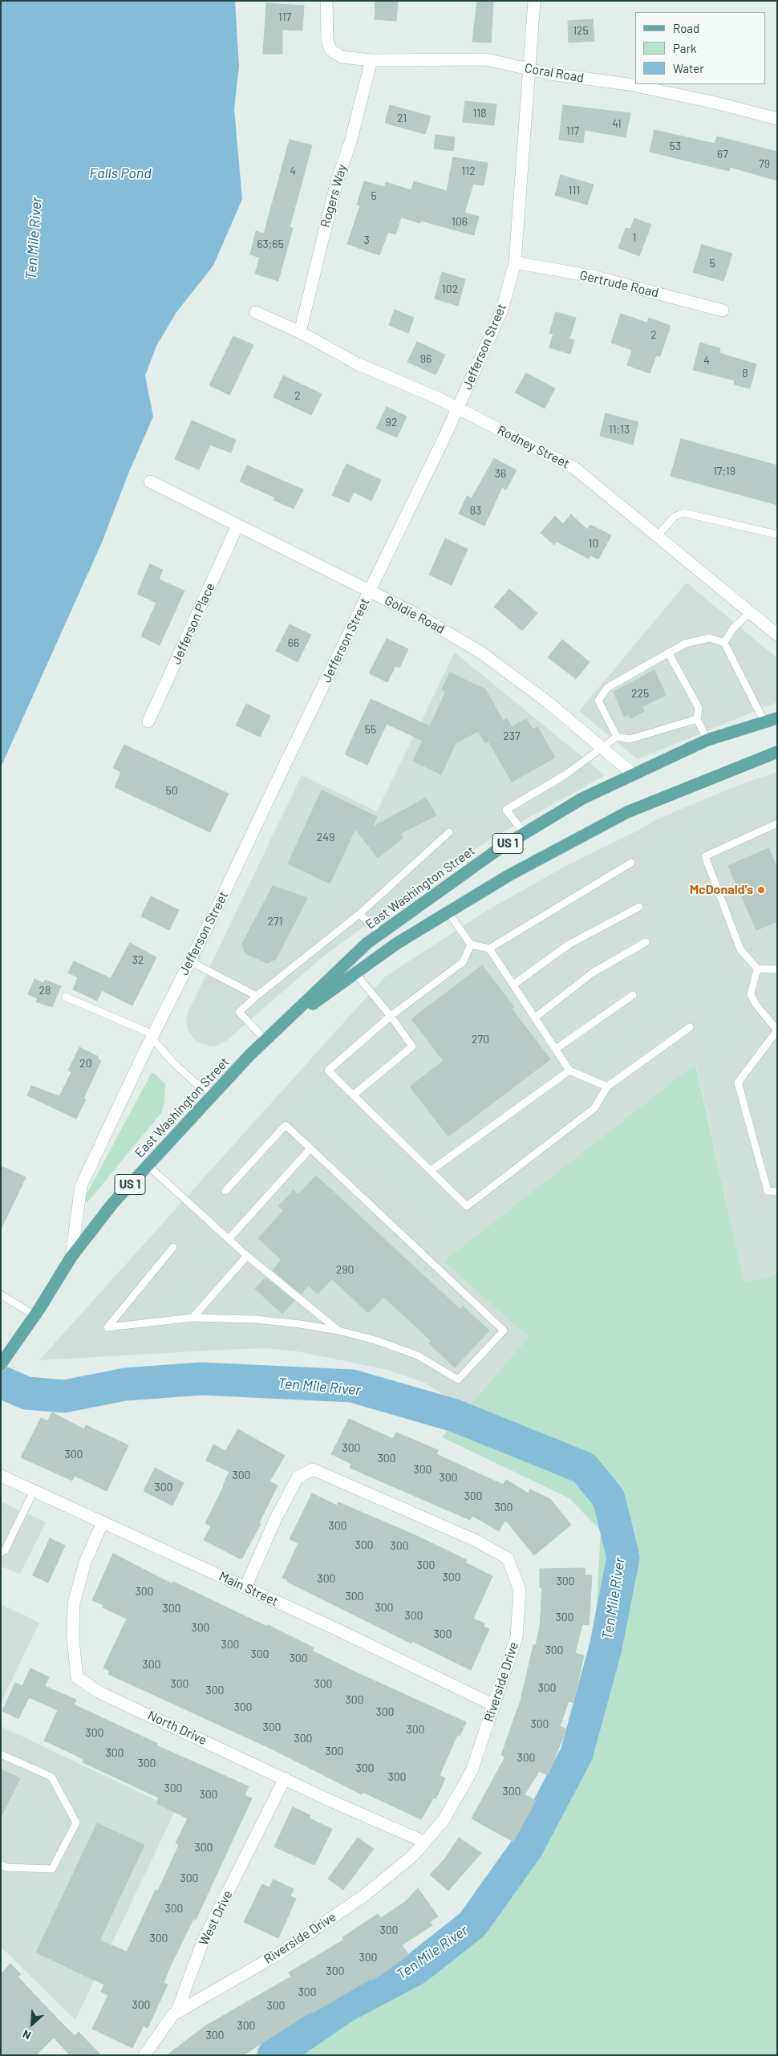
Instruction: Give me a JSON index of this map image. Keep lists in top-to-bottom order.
{
  "streets": {
    "main road": ["US 1", "East Washington Street"],
    "street": [
      "Coral Road",
      "Rogers Way",
      "Gertrude Road",
      "Jefferson Street",
      "Rodney Street",
      "Goldie Road",
      "Jefferson Place",
      "Main Street",
      "Riverside Drive",
      "North Drive",
      "West Drive"
    ]
  },
  "crossings": [
    ["Coral Road", "Rogers Way"],
    ["Coral Road", "Jefferson Street"],
    ["Rogers Way", "Rodney Street"],
    ["Gertrude Road", "Jefferson Street"],
    ["Jefferson Street", "Rodney Street"],
    ["Jefferson Street", "Goldie Road"],
    ["Jefferson Street", "East Washington Street"],
    ["Goldie Road", "Jefferson Place"],
    ["Goldie Road", "East Washington Street"],
    ["Main Street", "Riverside Drive"],
    ["Main Street", "North Drive"],
    ["Riverside Drive", "North Drive"],
    ["Riverside Drive", "West Drive"],
    ["North Drive", "West Drive"]
  ],
  "water": ["Falls Pond", "Ten Mile River"],
  "places": ["McDonald's"],
  "house_numbers": [
    "117",
    "125",
    "118",
    "21",
    "41",
    "117",
    "53",
    "67",
    "79",
    "4",
    "112",
    "111",
    "5",
    "106",
    "1",
    "3",
    "63;65",
    "5",
    "102",
    "2",
    "96",
    "4",
    "8",
    "2",
    "92",
    "11;13",
    "17;19",
    "36",
    "83",
    "10",
    "66",
    "225",
    "55",
    "237",
    "50",
    "249",
    "271",
    "32",
    "28",
    "270",
    "20",
    "290",
    "300",
    "300",
    "300",
    "300",
    "300",
    "300",
    "300",
    "300",
    "300",
    "300",
    "300",
    "300",
    "300",
    "300",
    "300",
    "300",
    "300",
    "300",
    "300",
    "300",
    "300",
    "300",
    "300",
    "300",
    "300",
    "300",
    "300",
    "300",
    "300",
    "300",
    "300",
    "300",
    "300",
    "300",
    "300",
    "300",
    "300",
    "300",
    "300",
    "300",
    "300",
    "300",
    "300",
    "300",
    "300",
    "300",
    "300",
    "300",
    "300",
    "300",
    "300",
    "300",
    "300",
    "300",
    "300",
    "300",
    "300",
    "300",
    "300",
    "300",
    "300",
    "300"
  ],
  "legend": ["Road", "Park", "Water"],
  "north": "bottom left"
}
